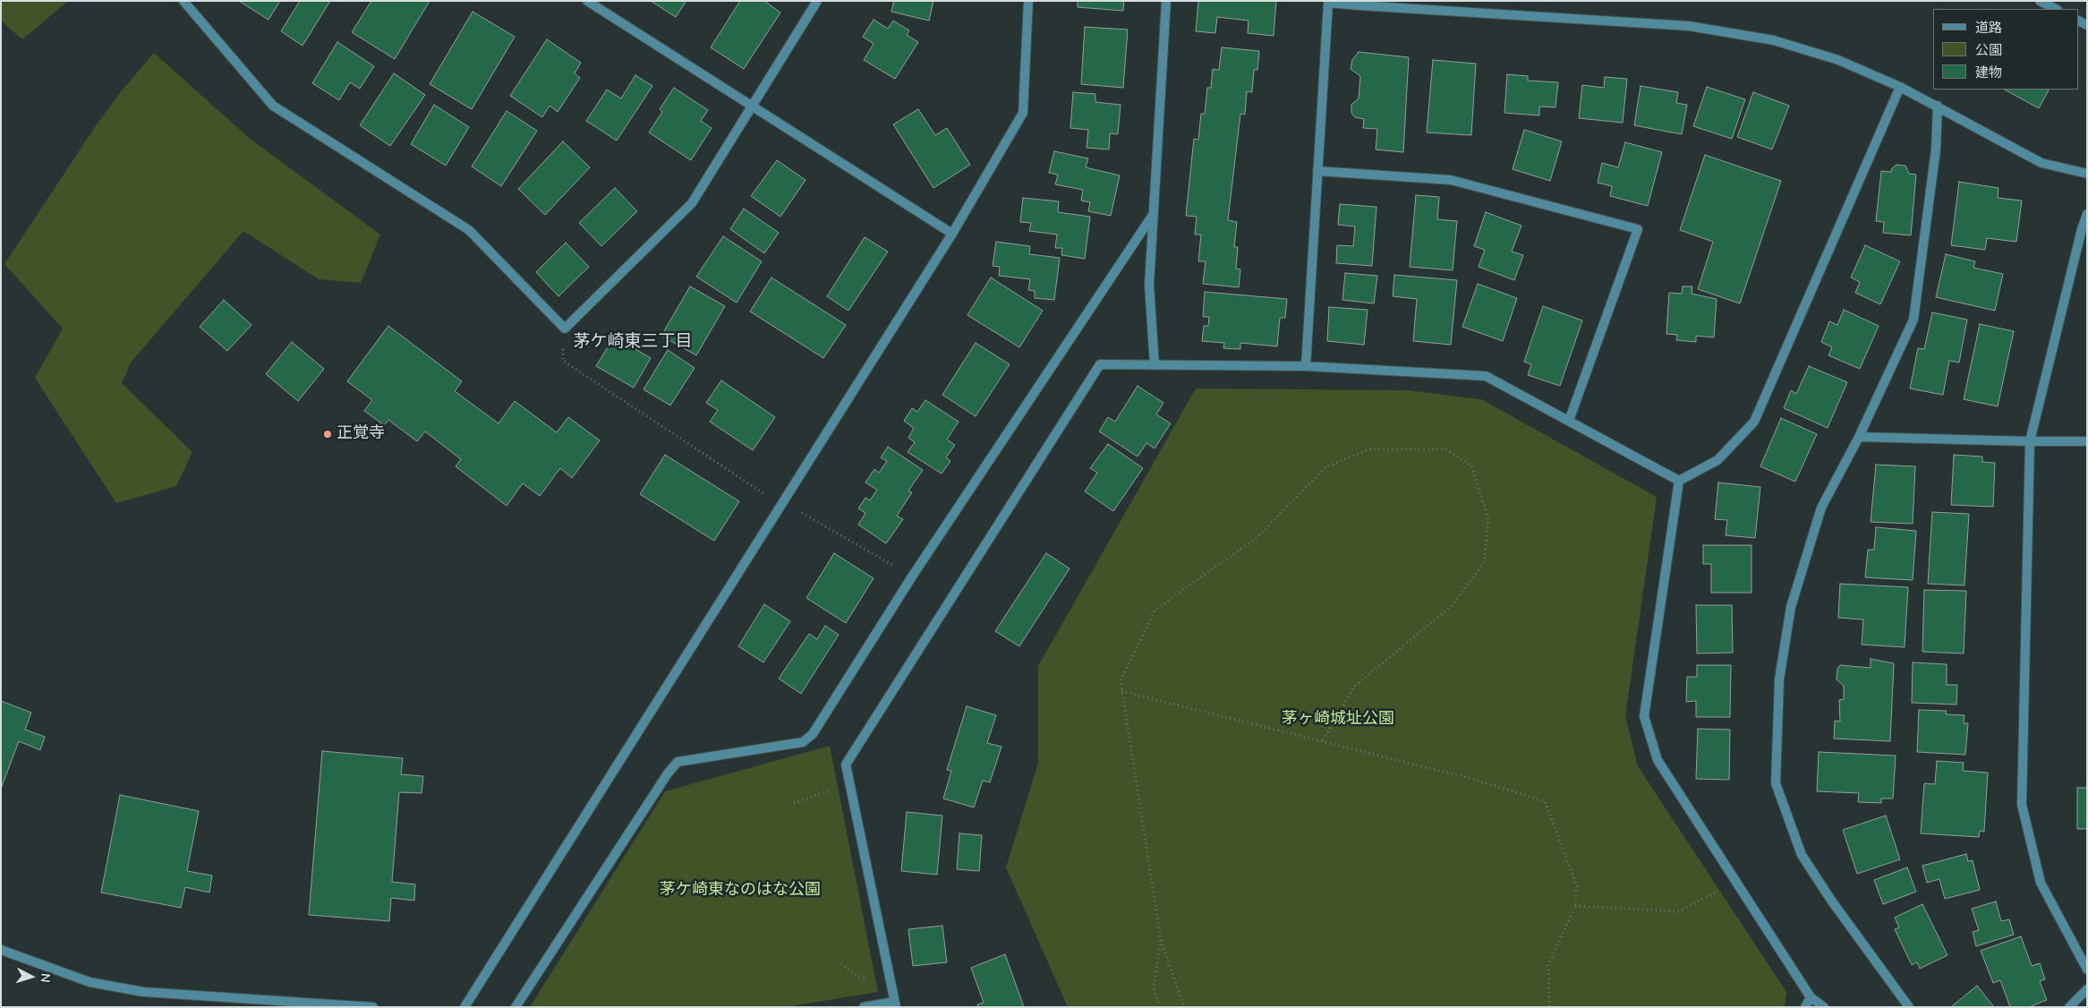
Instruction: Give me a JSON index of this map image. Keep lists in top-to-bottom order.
{
  "districts": ["茅ケ崎東三丁目"],
  "parks": ["茅ヶ崎城址公園", "茅ケ崎東なのはな公園"],
  "places": ["正覚寺"],
  "legend": ["道路", "公園", "建物"],
  "north": "right"
}
